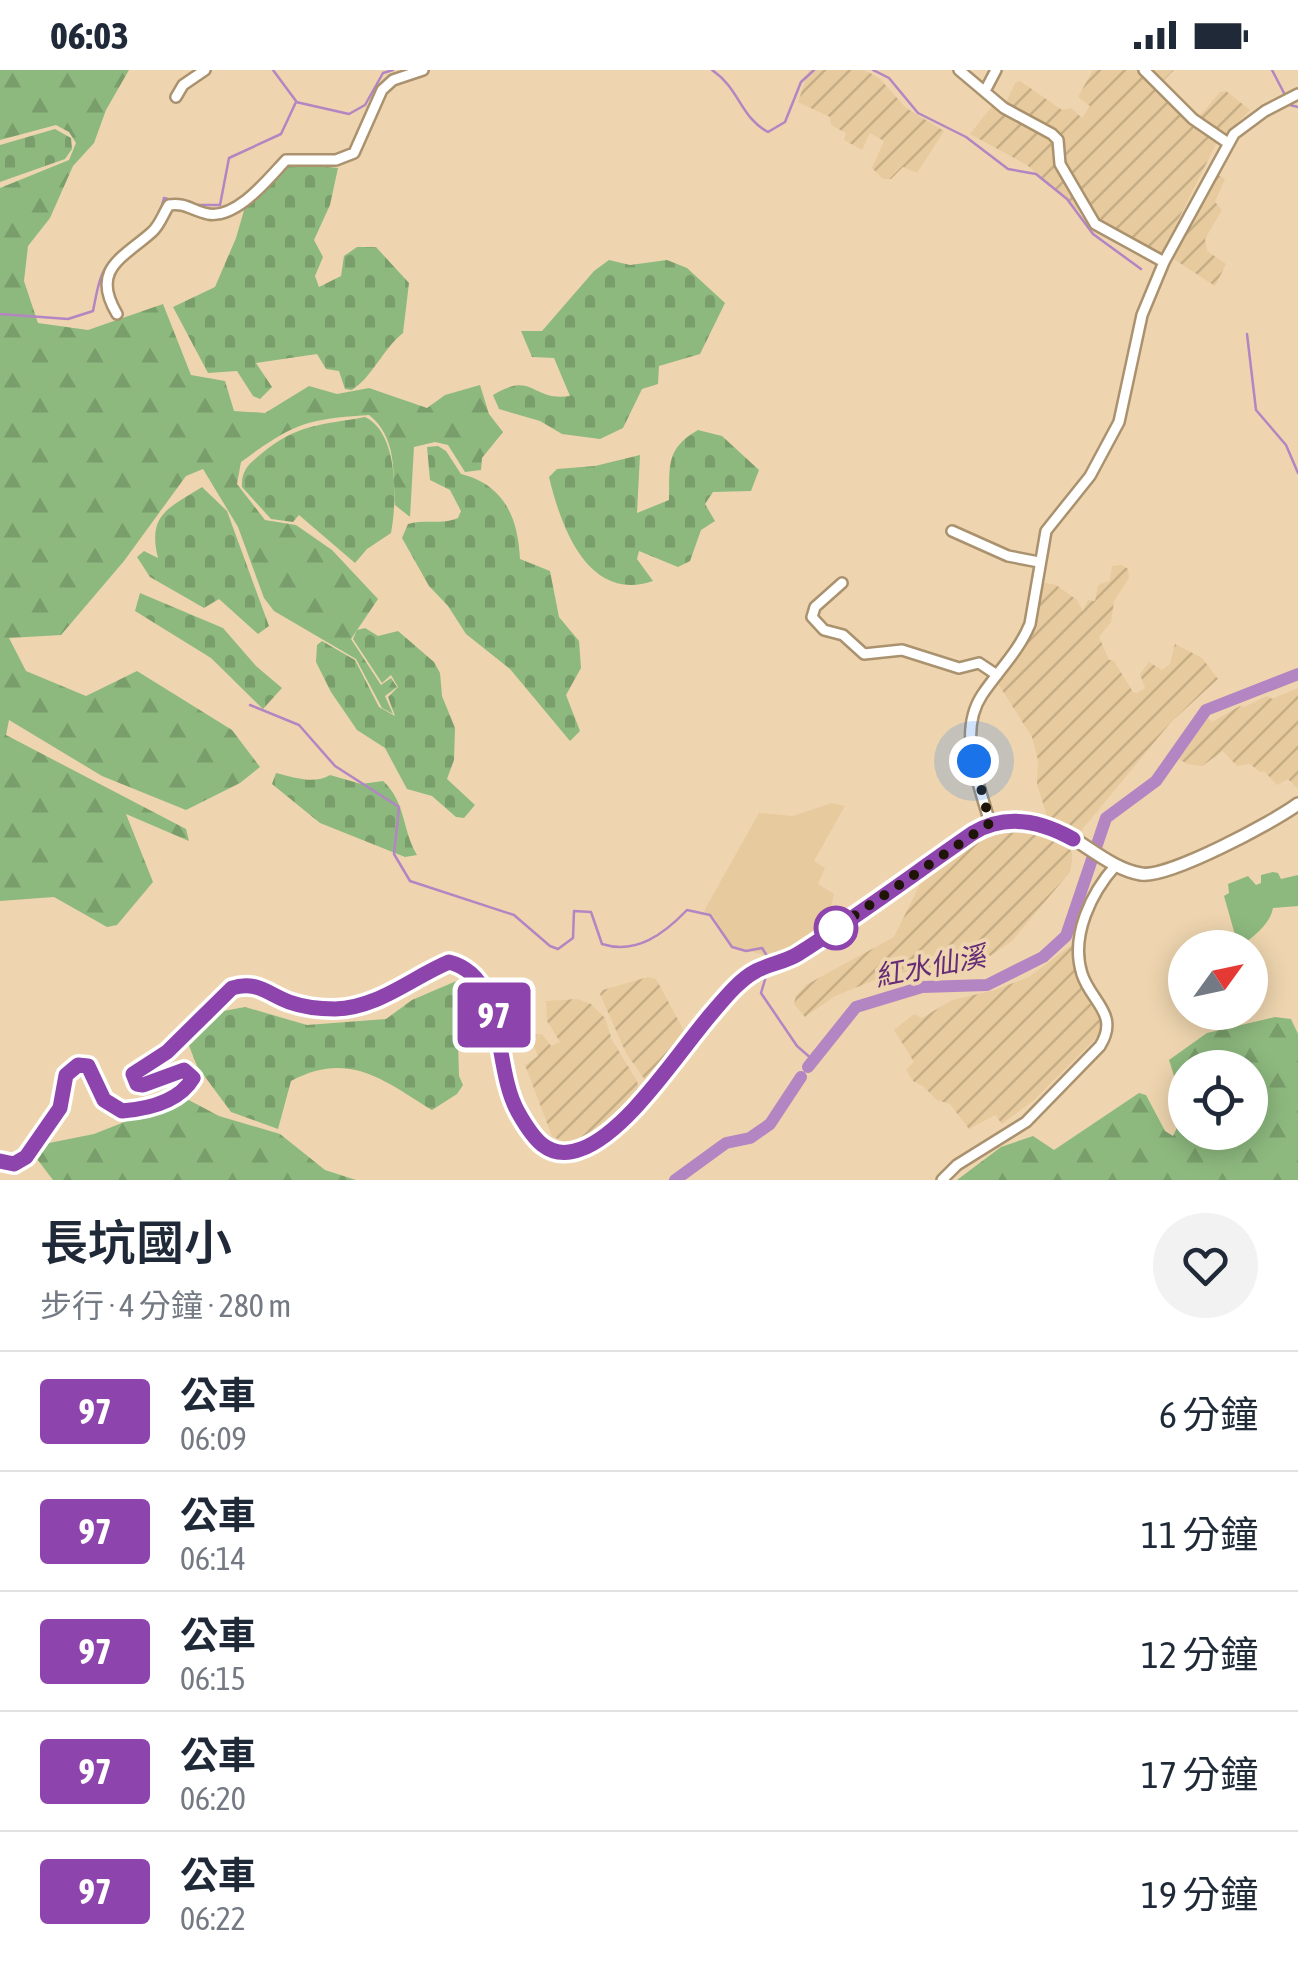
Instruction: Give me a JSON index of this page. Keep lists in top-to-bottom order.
{
  "water": ["紅水仙溪"],
  "lines": ["bus line 97"],
  "north": "top right",
  "page": {
    "status": "06:03",
    "on_map": "97",
    "heading": ["長坑國小", "步行 · 4 分鐘 · 280 m"],
    "list": [
      {
        "mark": "97",
        "name": "公車",
        "note": "06:09",
        "value": "6 分鐘"
      },
      {
        "mark": "97",
        "name": "公車",
        "note": "06:14",
        "value": "11 分鐘"
      },
      {
        "mark": "97",
        "name": "公車",
        "note": "06:15",
        "value": "12 分鐘"
      },
      {
        "mark": "97",
        "name": "公車",
        "note": "06:20",
        "value": "17 分鐘"
      },
      {
        "mark": "97",
        "name": "公車",
        "note": "06:22",
        "value": "19 分鐘"
      }
    ]
  }
}
